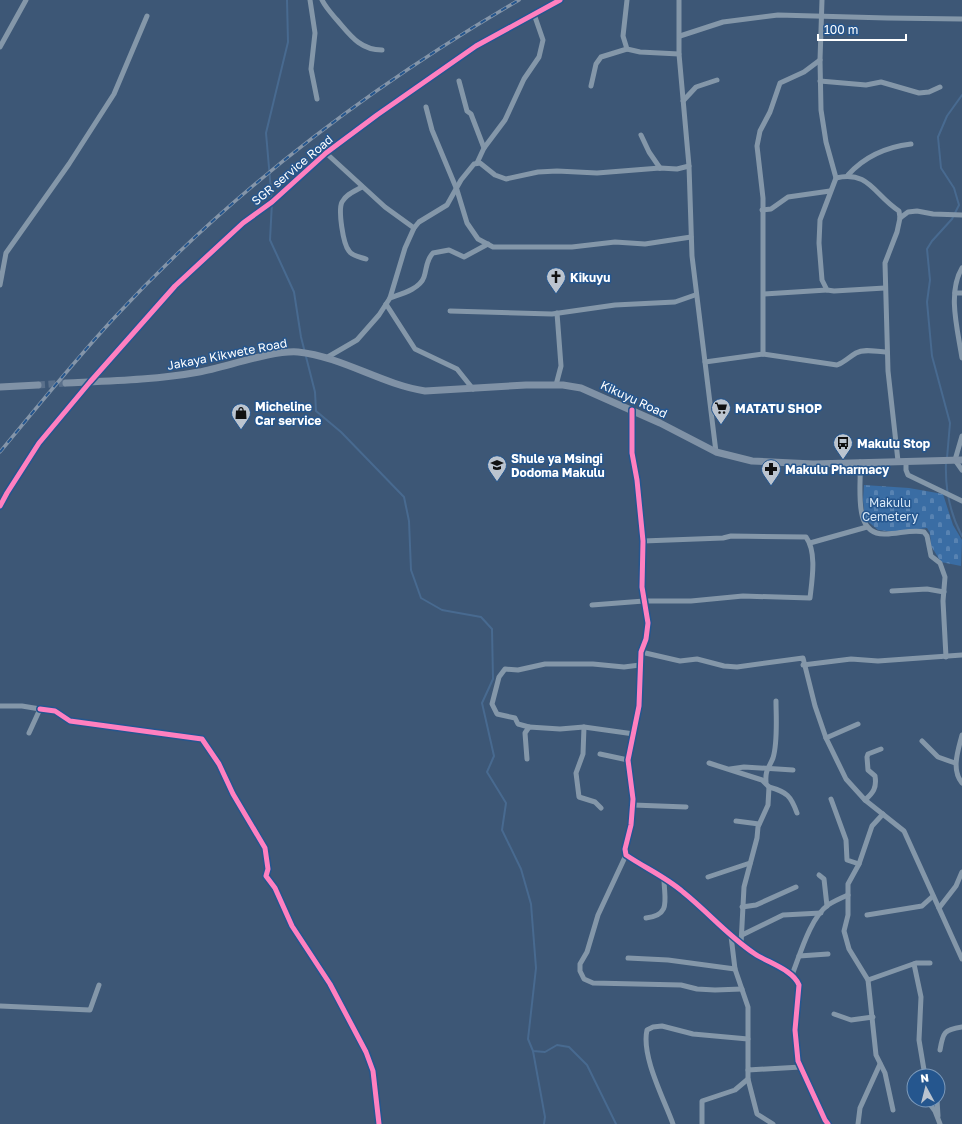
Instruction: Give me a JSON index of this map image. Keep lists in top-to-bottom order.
{
  "streets": {
    "main road": ["Jakaya Kikwete Road", "Kikuyu Road"],
    "street": ["SGR service Road"]
  },
  "crossings": [
    ["SGR service Road", "Jakaya Kikwete Road"],
    ["Jakaya Kikwete Road", "Kikuyu Road"]
  ],
  "parks": ["Makulu Cemetery"],
  "places": {
    "church": ["Kikuyu"],
    "supermarket": ["MATATU SHOP"],
    "shop": ["Micheline Car service"],
    "bus stop": ["Makulu Stop"],
    "school or university": ["Shule ya Msingi Dodoma Makulu"],
    "pharmacy": ["Makulu Pharmacy"]
  },
  "scale_bar": "100 m",
  "north": "top"
}
